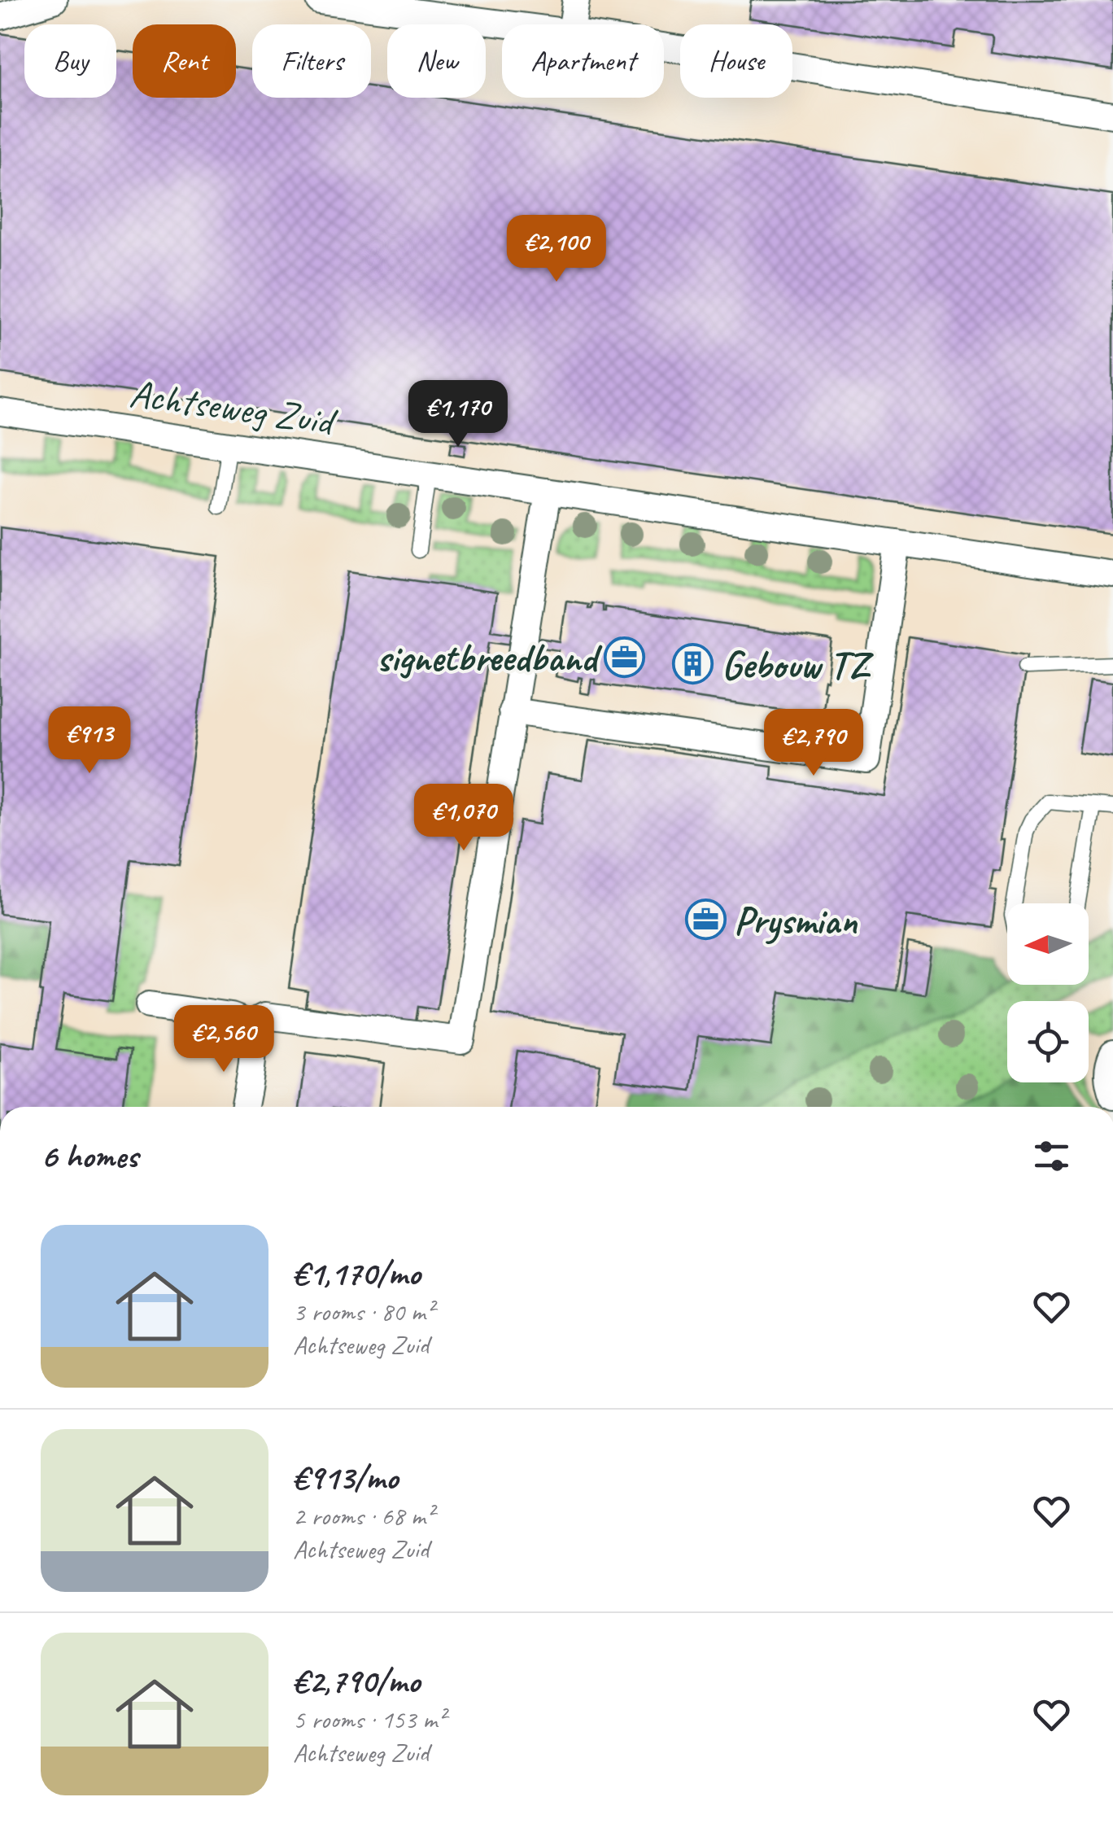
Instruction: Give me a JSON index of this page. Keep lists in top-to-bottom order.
{
  "streets": {
    "street": ["Achtseweg Zuid"]
  },
  "places": {
    "office": ["signetbreedband", "Prysmian"],
    "building": ["Gebouw TZ"]
  },
  "north": "left",
  "page": {
    "chip": [
      "Buy",
      "Rent",
      "Filters",
      "New",
      "Apartment",
      "House"
    ],
    "price": [
      "€2,100",
      "€1,170",
      "€913",
      "€2,790",
      "€1,070",
      "€2,560"
    ],
    "heading": "6 homes",
    "list": [
      {
        "name": "€1,170/mo",
        "note": "3 rooms · 80 m² · Achtseweg Zuid"
      },
      {
        "name": "€913/mo",
        "note": "2 rooms · 68 m² · Achtseweg Zuid"
      },
      {
        "name": "€2,790/mo",
        "note": "5 rooms · 153 m² · Achtseweg Zuid"
      }
    ]
  }
}
